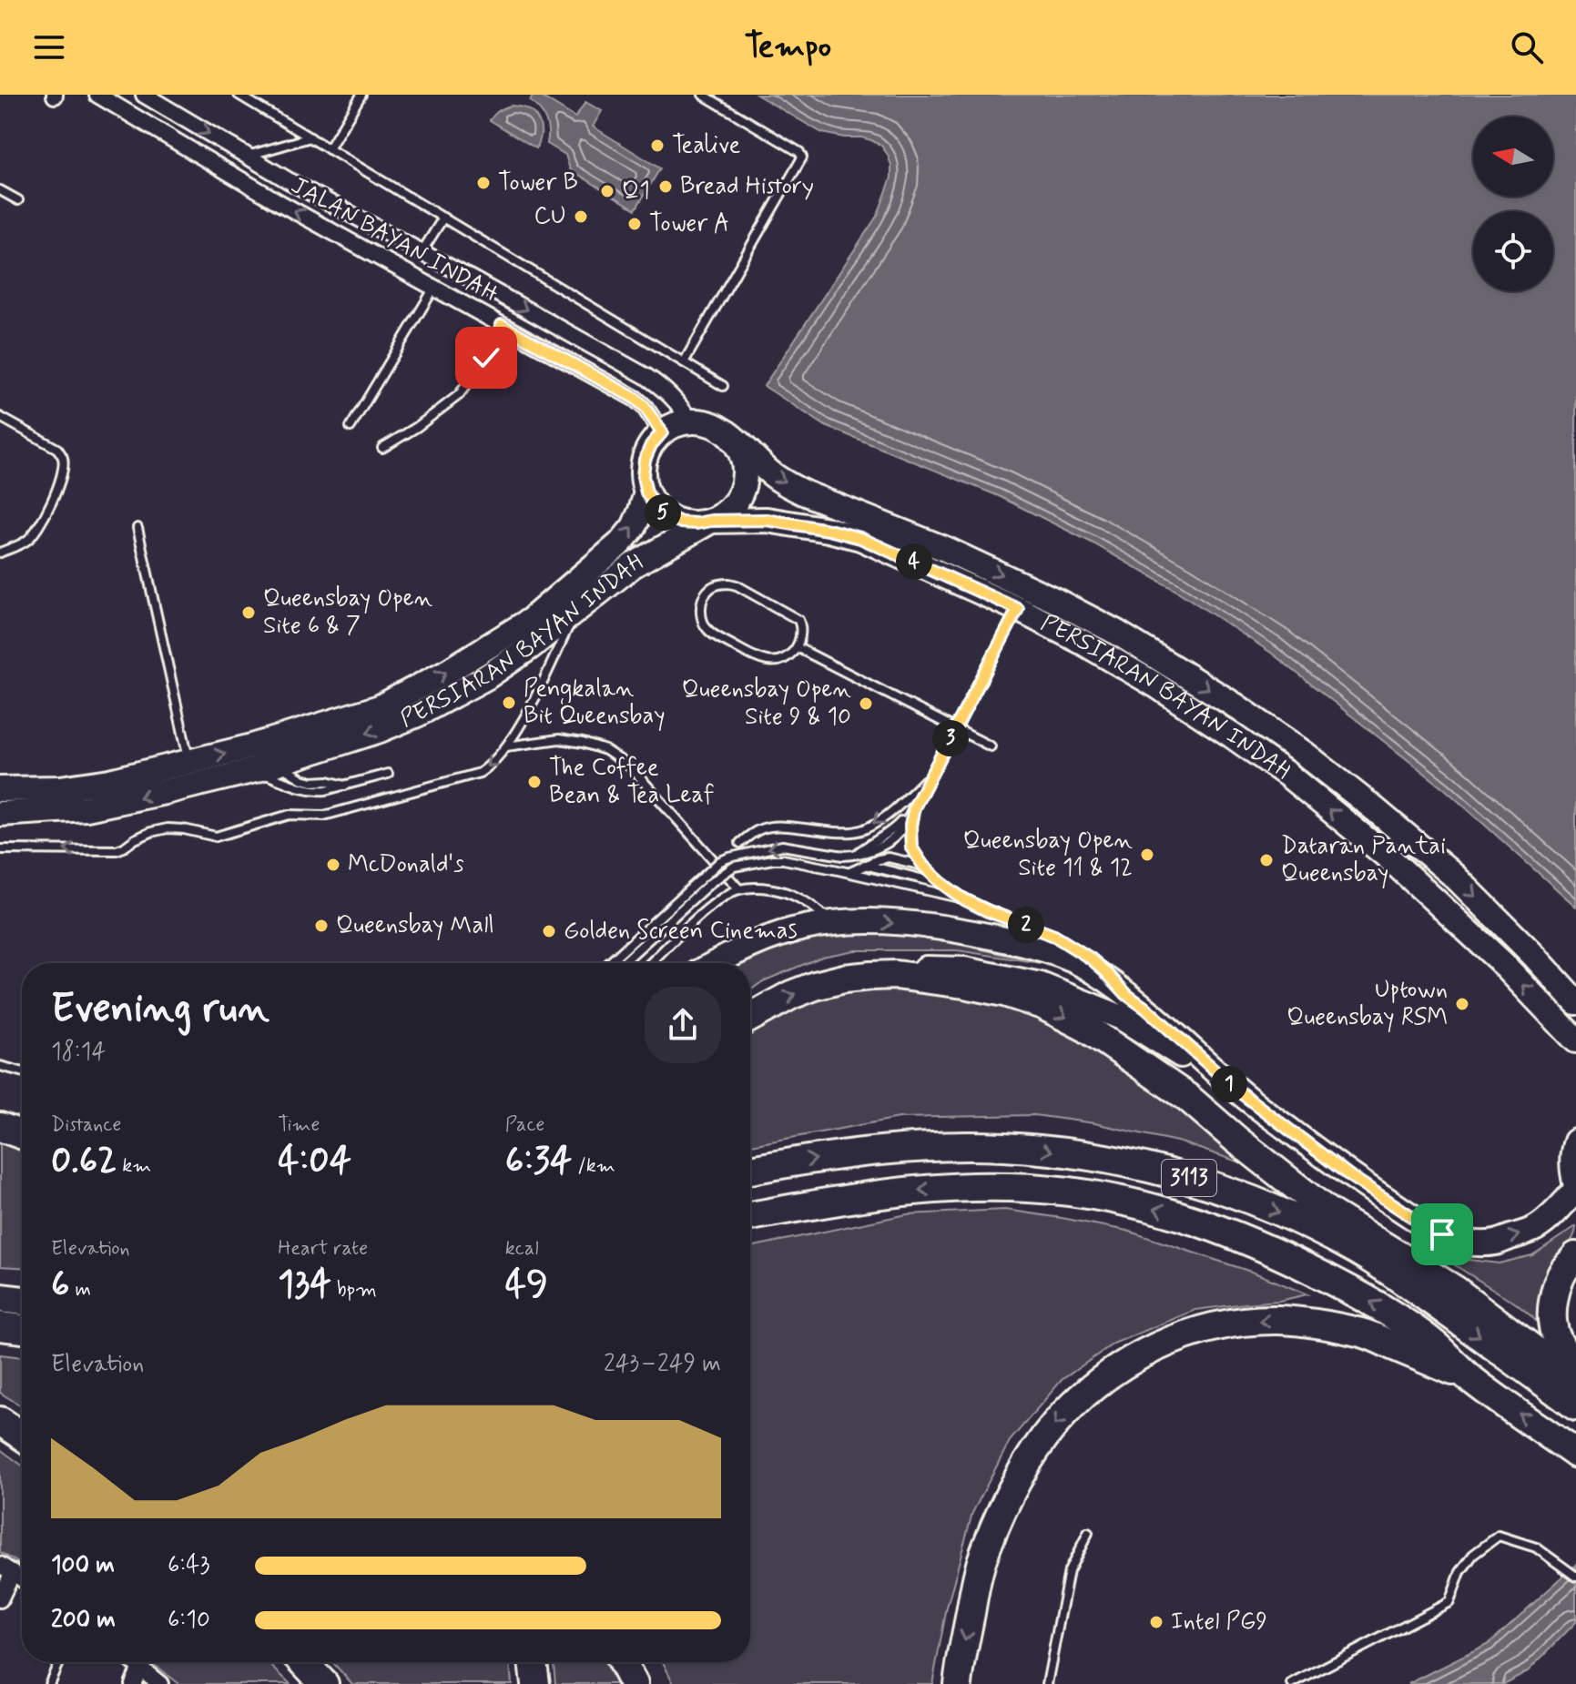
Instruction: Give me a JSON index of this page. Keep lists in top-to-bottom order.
{
  "streets": {
    "highway": ["3113"],
    "main road": ["PERSIARAN BAYAN INDAH"],
    "street": ["JALAN BAYAN INDAH"]
  },
  "crossings": [
    ["JALAN BAYAN INDAH", "PERSIARAN BAYAN INDAH"]
  ],
  "places": [
    "Tealive",
    "Tower B",
    "Bread History",
    "Q1",
    "CU",
    "Tower A",
    "Queensbay Open Site 6 & 7",
    "Pengkalan Bit Queensbay",
    "Queensbay Open Site 9 & 10",
    "The Coffee Bean & Tea Leaf",
    "Queensbay Open Site 11 & 12",
    "Dataran Pantai Queensbay",
    "McDonald's",
    "Queensbay Mall",
    "Golden Screen Cinemas",
    "Uptown Queensbay RSM",
    "Intel PG9"
  ],
  "north": "left",
  "page": {
    "header": "Tempo",
    "pins": [
      "5",
      "4",
      "3",
      "2",
      "1"
    ],
    "heading": ["Evening run", "18:14"],
    "stats": [
      ["Distance", "0.62 km"],
      ["Time", "4:04"],
      ["Pace", "6:34 /km"],
      ["Elevation", "6 m"],
      ["Heart rate", "134 bpm"],
      ["kcal", "49"]
    ],
    "chart": ["Elevation", "243–249 m"],
    "list": [
      {
        "name": "100 m",
        "note": "6:43"
      },
      {
        "name": "200 m",
        "note": "6:10"
      }
    ]
  }
}
